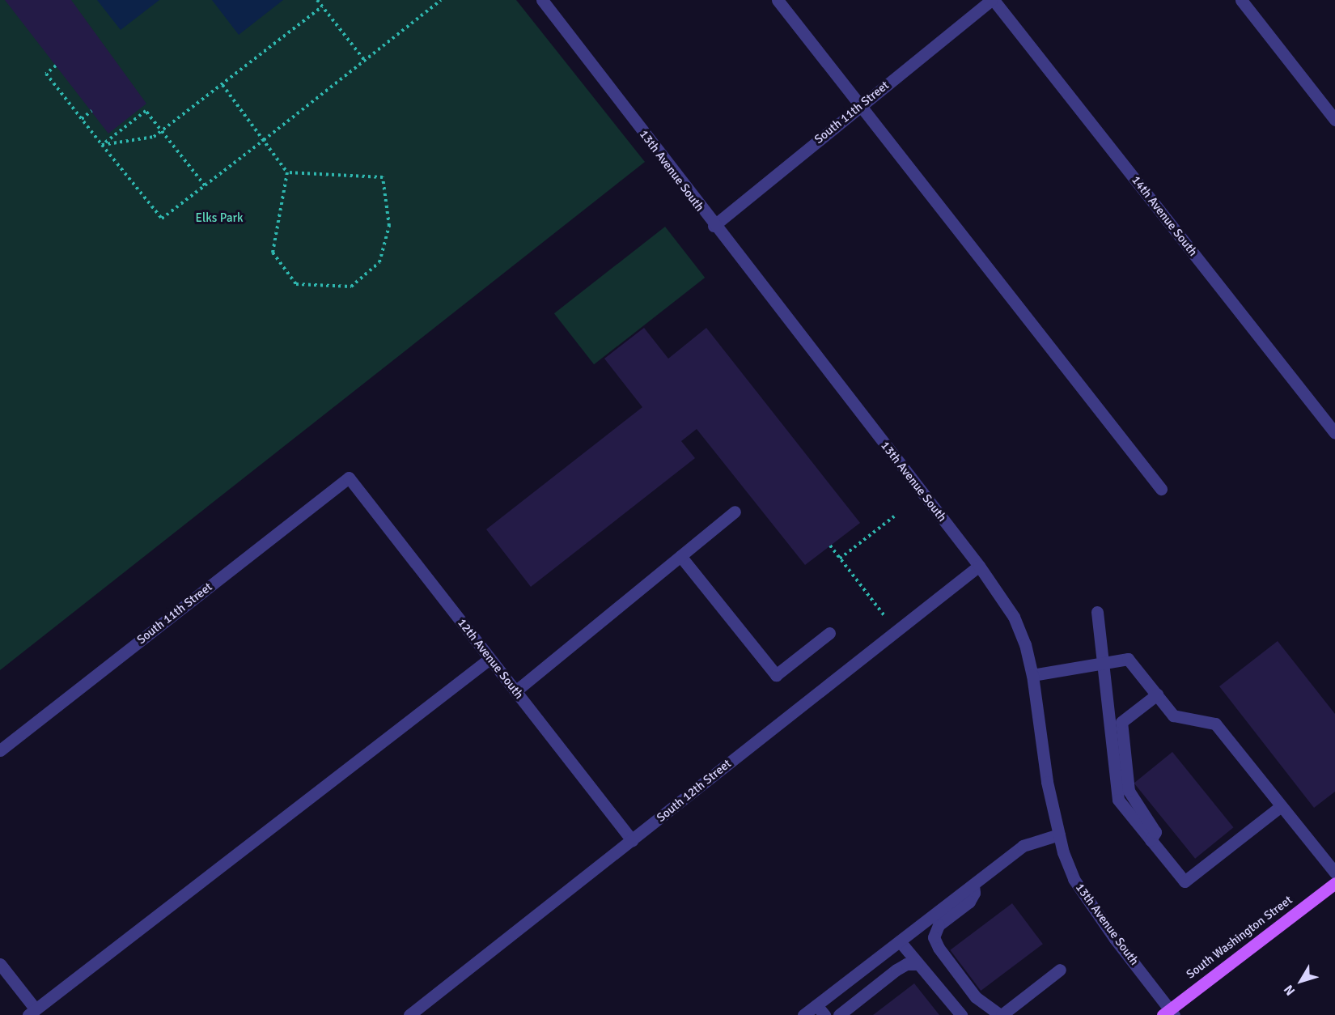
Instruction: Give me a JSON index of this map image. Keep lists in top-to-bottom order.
{
  "streets": {
    "main road": ["South Washington Street"],
    "street": [
      "South 11th Street",
      "13th Avenue South",
      "14th Avenue South",
      "12th Avenue South",
      "South 12th Street"
    ]
  },
  "crossings": [
    ["South 11th Street", "13th Avenue South"],
    ["South 11th Street", "14th Avenue South"],
    ["South 11th Street", "12th Avenue South"],
    ["13th Avenue South", "South 12th Street"],
    ["13th Avenue South", "South Washington Street"],
    ["12th Avenue South", "South 12th Street"]
  ],
  "parks": ["Elks Park"],
  "north": "bottom left"
}
